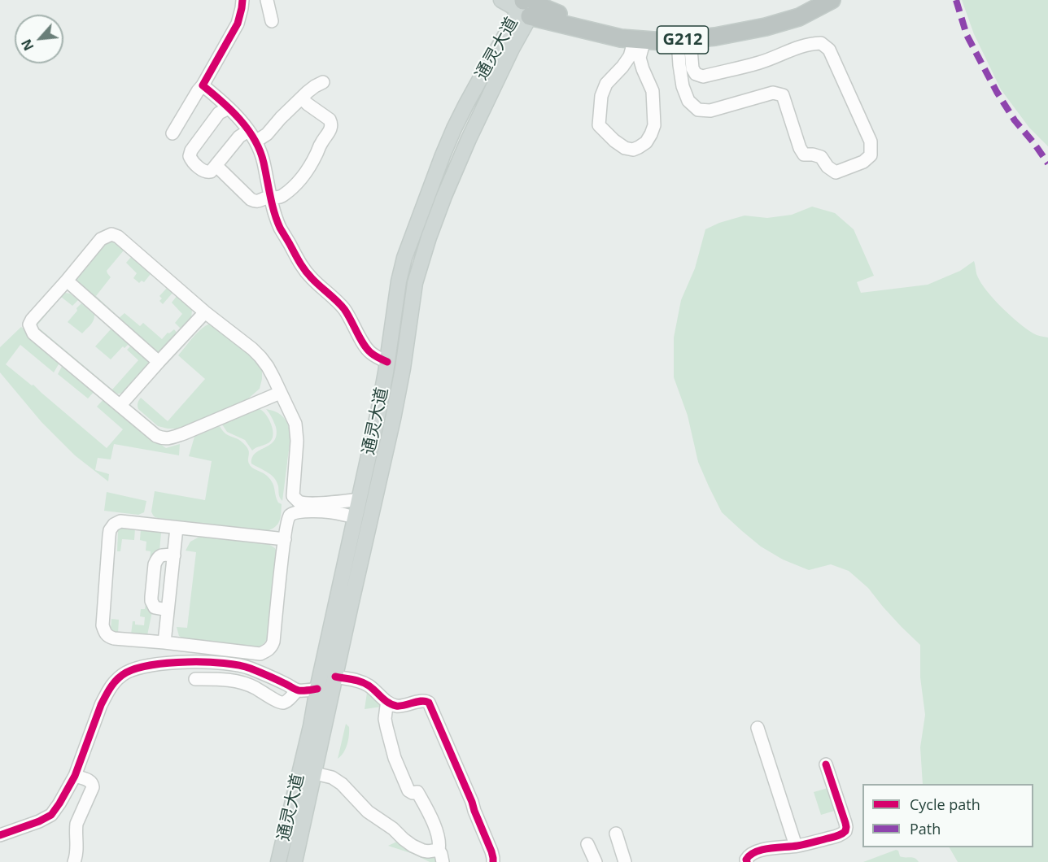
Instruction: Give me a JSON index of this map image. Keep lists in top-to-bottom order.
{
  "streets": {
    "highway": ["G212"],
    "main road": ["通灵大道"]
  },
  "crossings": [
    ["G212", "通灵大道"]
  ],
  "legend": ["Cycle path", "Path"],
  "north": "bottom left"
}
